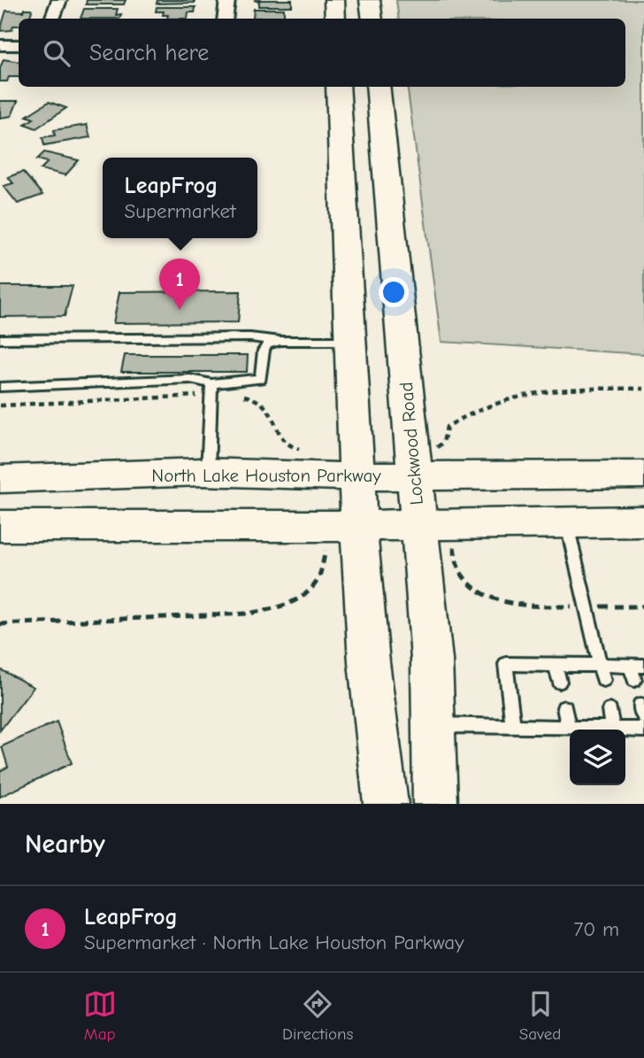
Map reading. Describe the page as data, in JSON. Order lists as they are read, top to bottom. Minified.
{"streets":{"main road":["Lockwood Road","North Lake Houston Parkway"]},"crossings":[["Lockwood Road","North Lake Houston Parkway"]],"page":{"search":"Search here","popup":["LeapFrog","Supermarket"],"pins":"1","heading":"Nearby","list":[{"mark":"1","name":"LeapFrog","note":"Supermarket · North Lake Houston Parkway","value":"70 m"}],"nav":["Map","Directions","Saved"]}}
